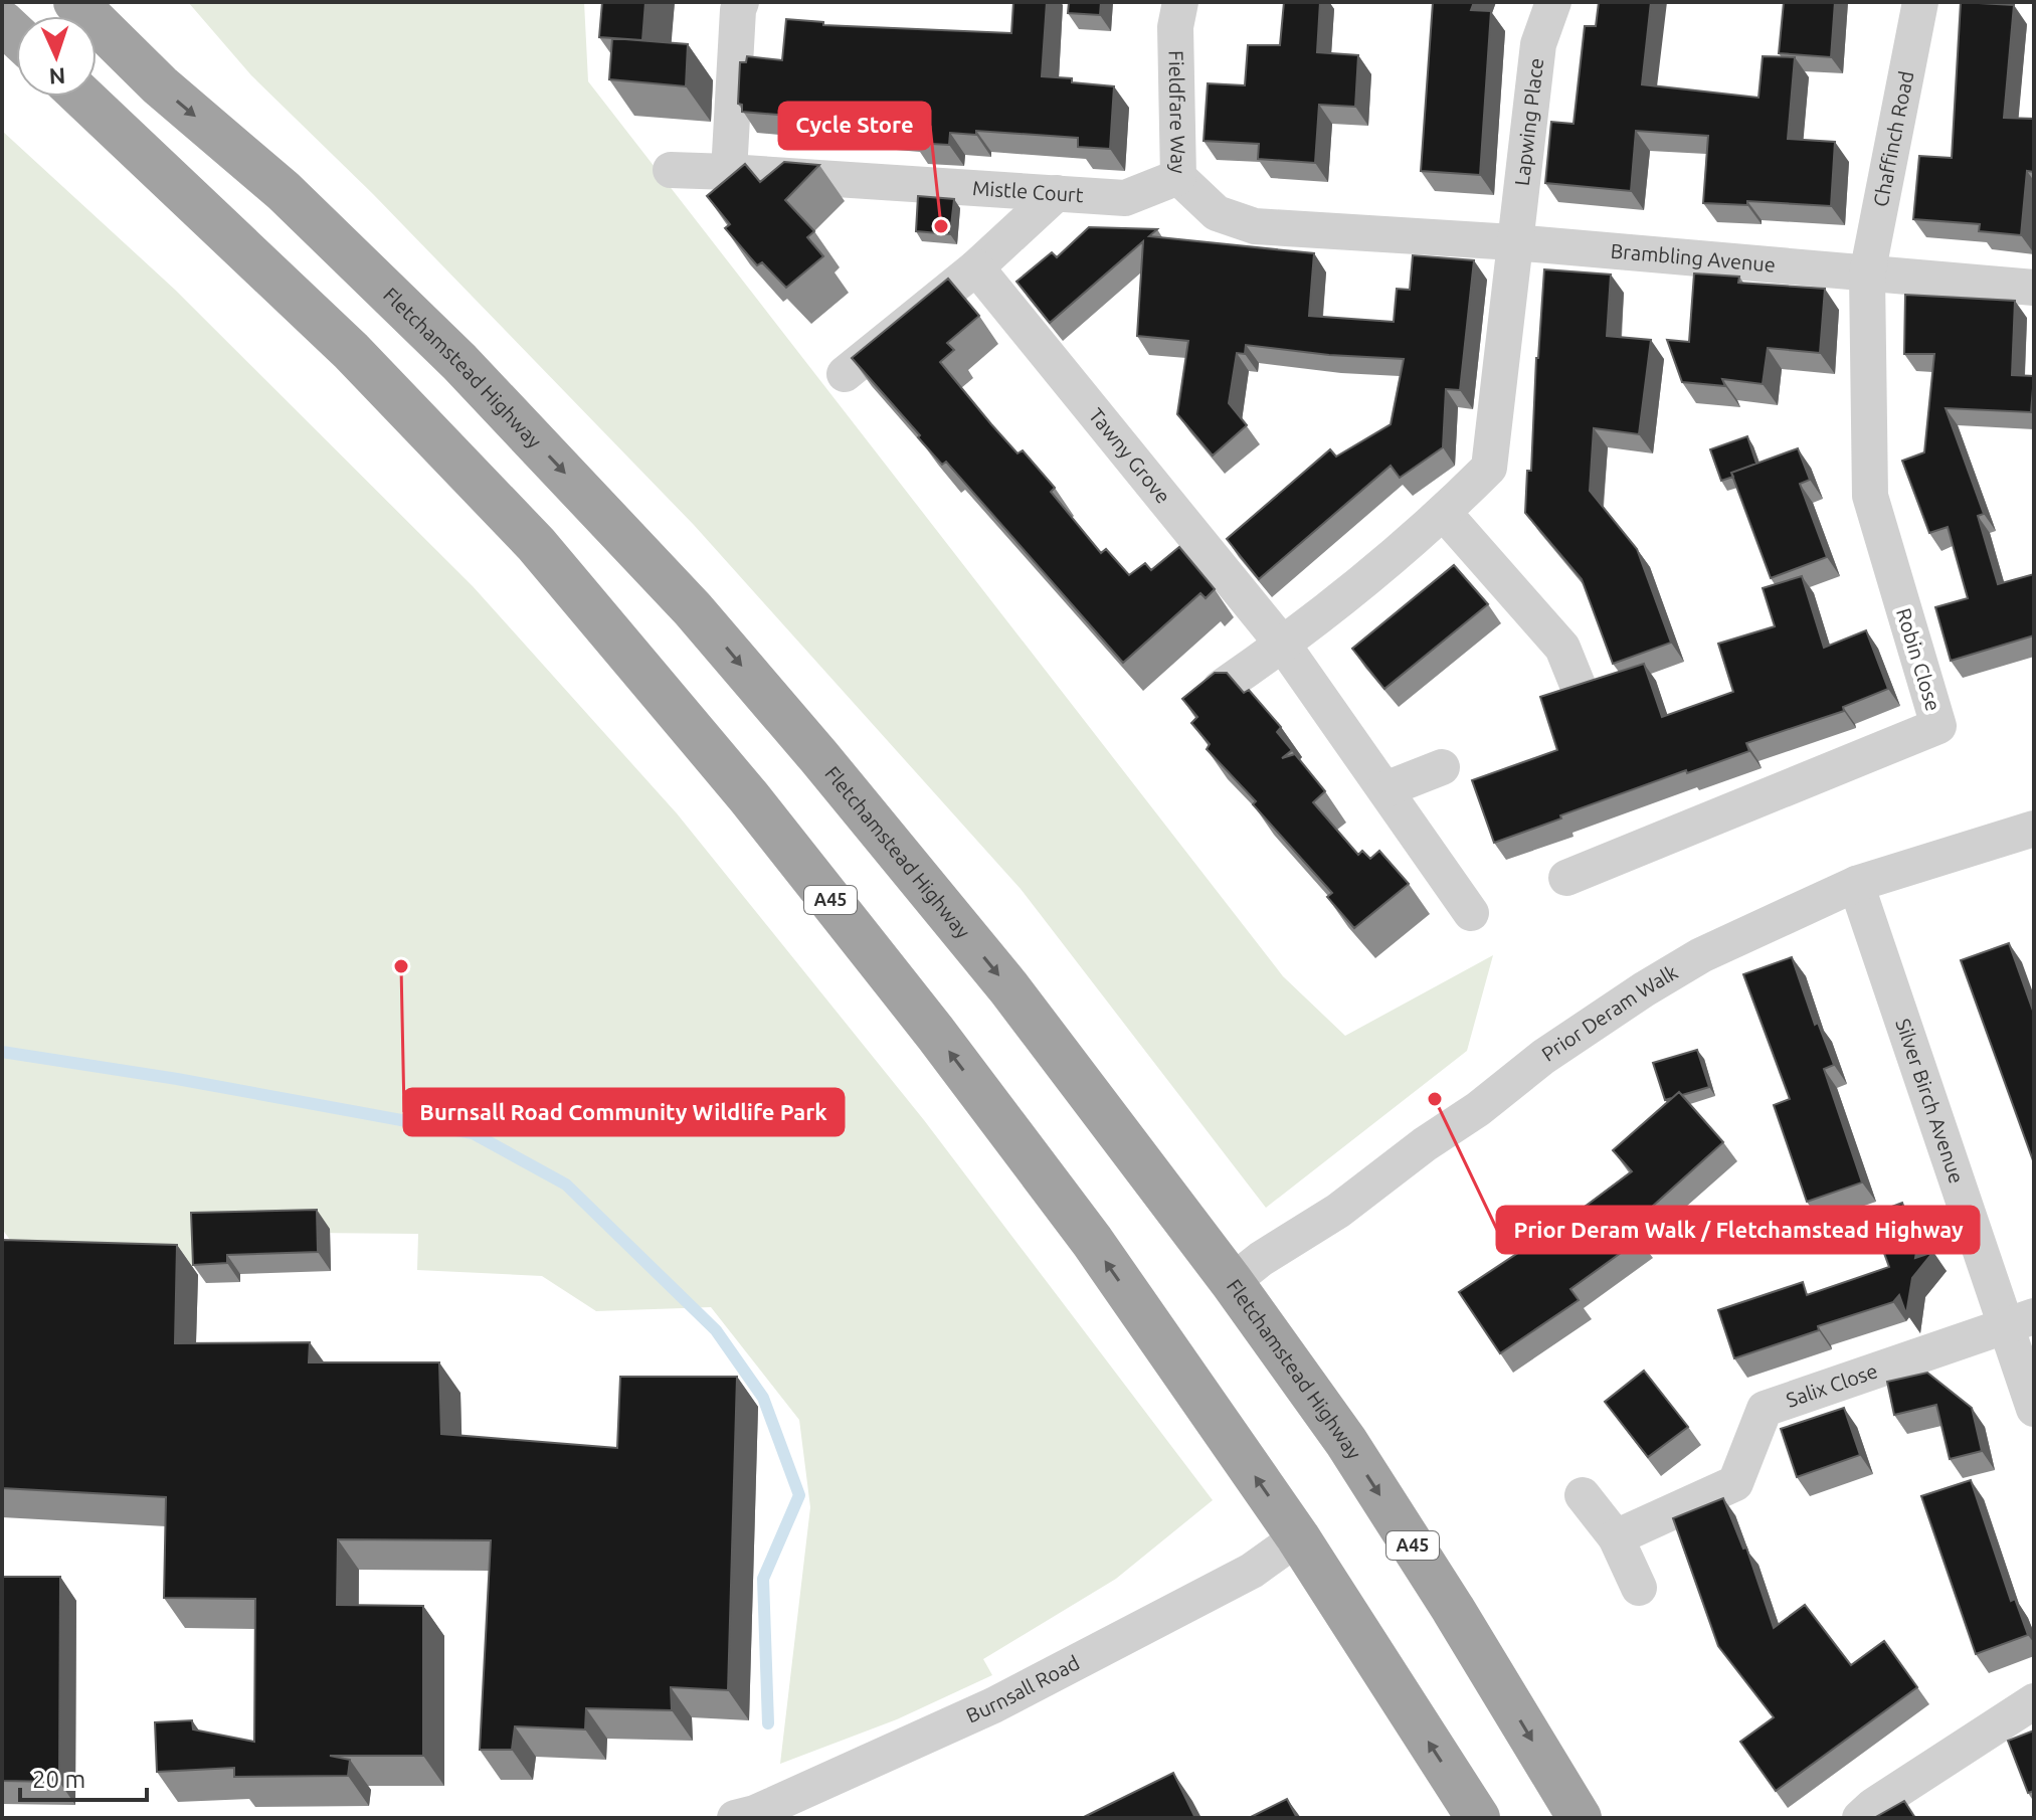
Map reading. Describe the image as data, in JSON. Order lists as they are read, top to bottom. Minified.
{"streets":{"highway":["Fletchamstead Highway","A45"],"street":["Fieldfare Way","Lapwing Place","Chaffinch Road","Mistle Court","Brambling Avenue","Tawny Grove","Robin Close","Prior Deram Walk","Silver Birch Avenue","Salix Close","Burnsall Road"]},"crossings":[["Fieldfare Way","Mistle Court"],["Fieldfare Way","Brambling Avenue"],["Lapwing Place","Brambling Avenue"],["Chaffinch Road","Brambling Avenue"],["Chaffinch Road","Robin Close"],["Brambling Avenue","Robin Close"],["Fletchamstead Highway","Prior Deram Walk"],["A45","Burnsall Road"],["Prior Deram Walk","Silver Birch Avenue"],["Silver Birch Avenue","Salix Close"]],"places":["Cycle Store","Burnsall Road Community Wildlife Park","Prior Deram Walk / Fletchamstead Highway"],"scale_bar":"20 m","north":"bottom"}
